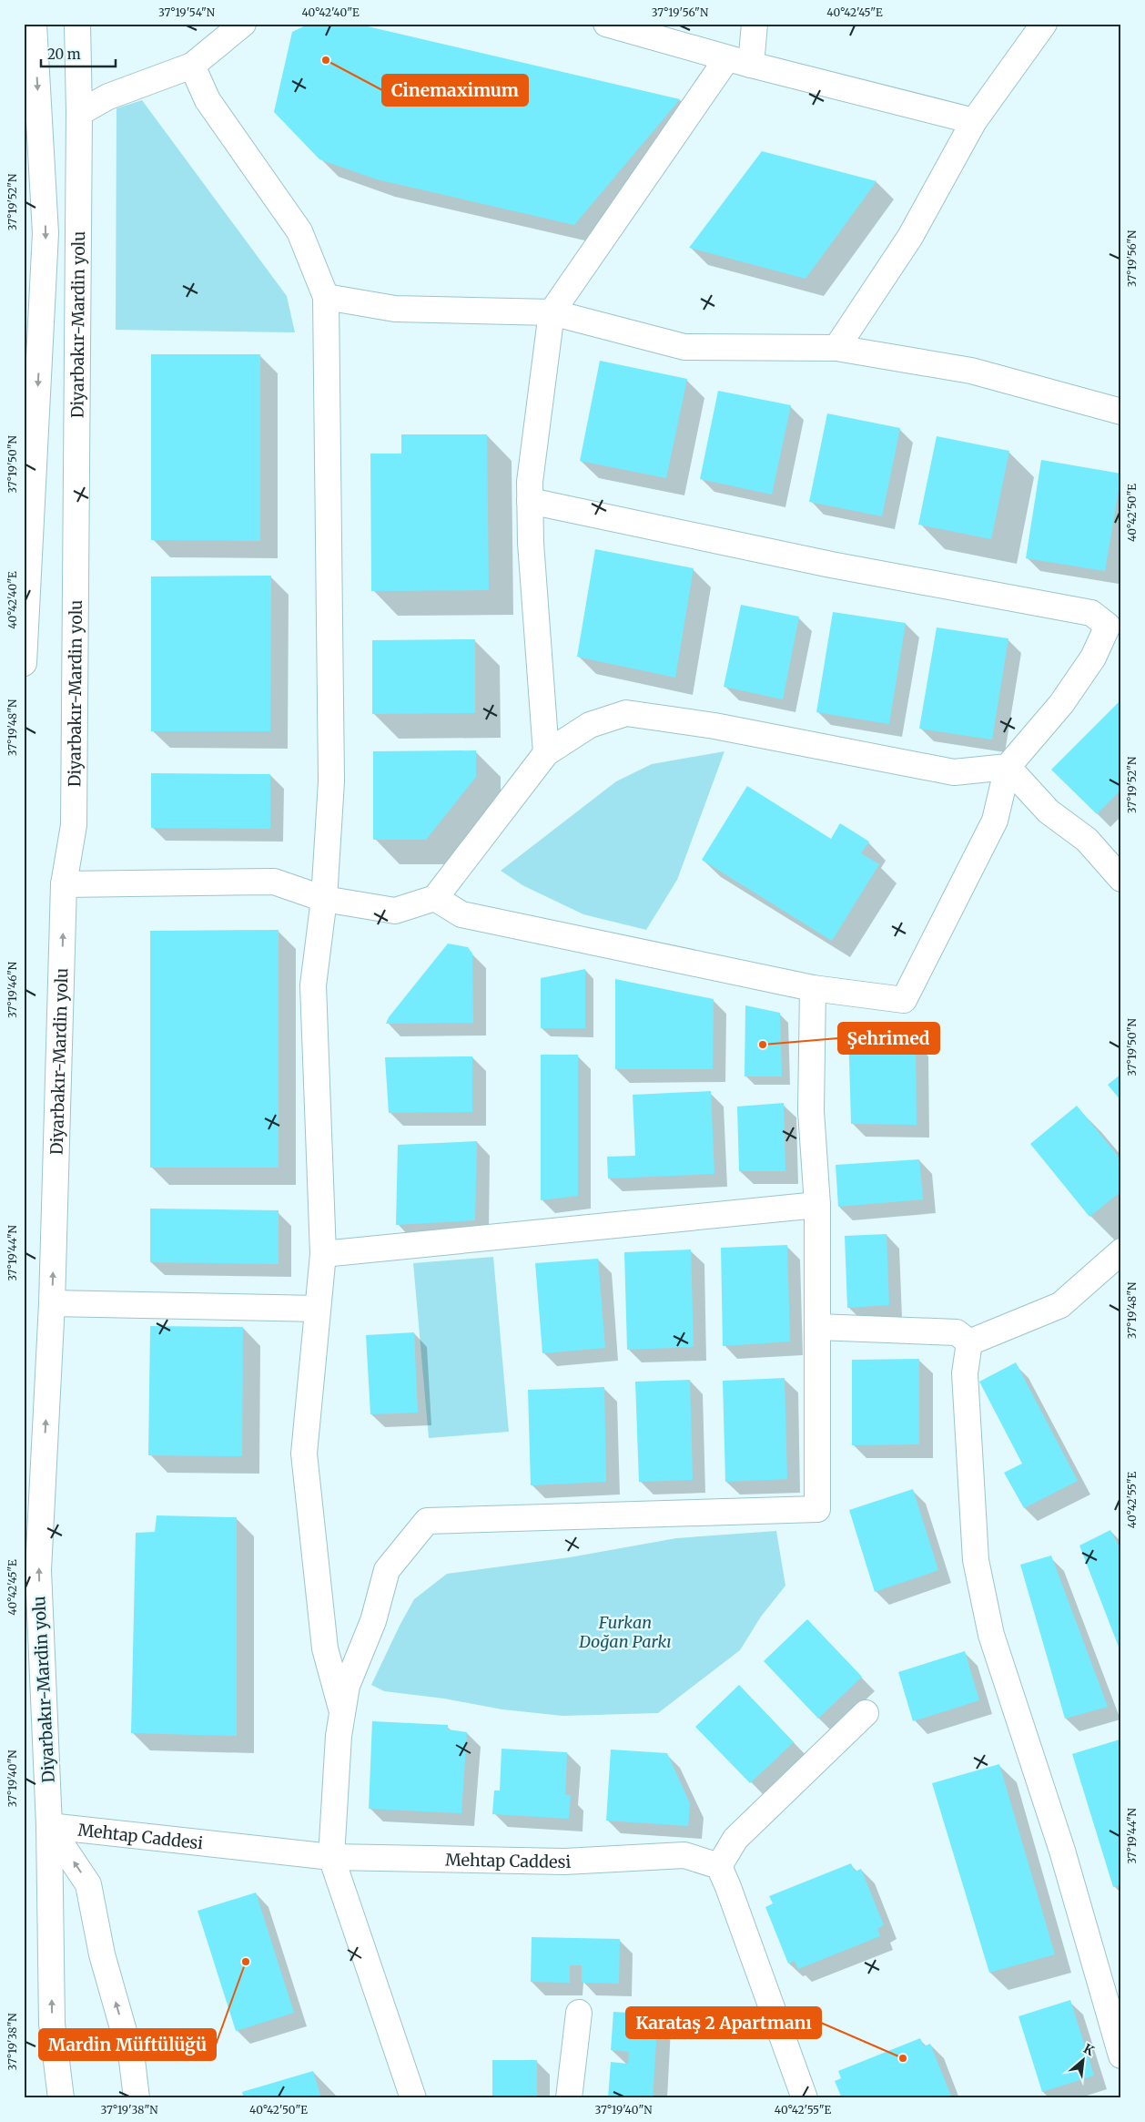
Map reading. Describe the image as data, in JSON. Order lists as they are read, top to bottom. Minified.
{"streets":{"main road":["Diyarbakır-Mardin yolu","Mehtap Caddesi"]},"crossings":[["Diyarbakır-Mardin yolu","Mehtap Caddesi"]],"parks":["Furkan Doğan Parkı"],"places":["Cinemaximum","Şehrimed","Mardin Müftülüğü","Karataş 2 Apartmanı"],"scale_bar":"20 m","north":"top right","coordinates":["37°19'54\"N","40°42'40\"E","37°19'56\"N","40°42'45\"E","37°19'52\"N","37°19'50\"N","40°42'50\"E","37°19'48\"N","37°19'46\"N","37°19'44\"N","40°42'55\"E","37°19'40\"N","37°19'38\"N"]}
